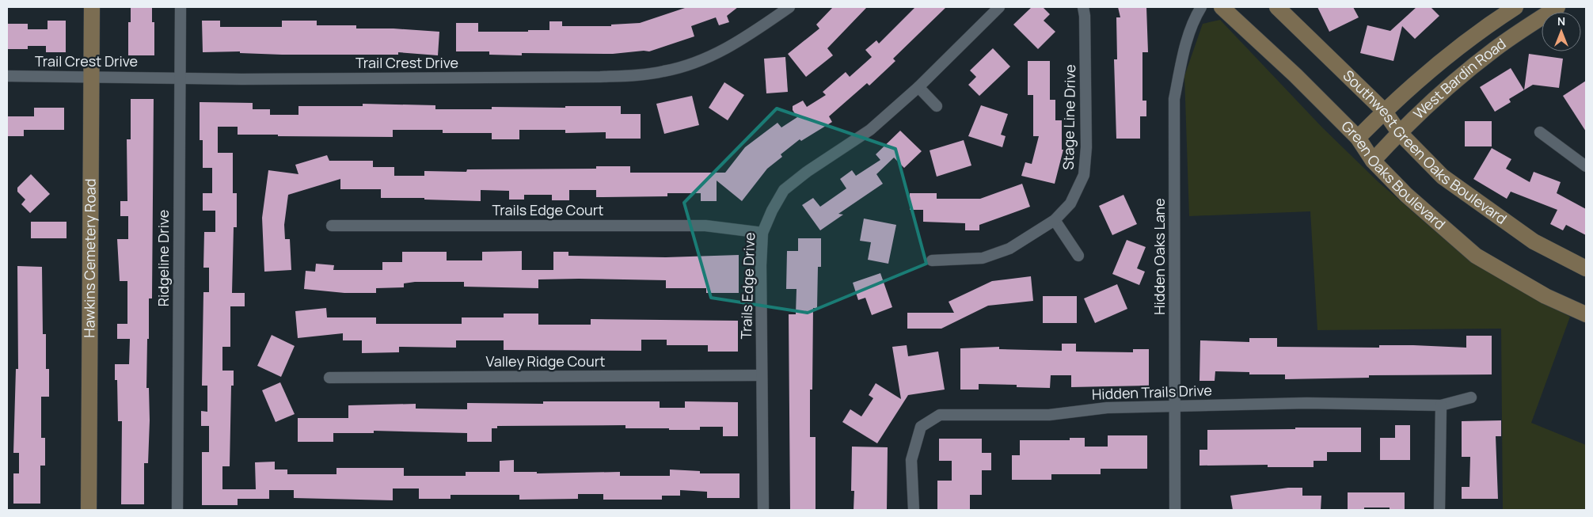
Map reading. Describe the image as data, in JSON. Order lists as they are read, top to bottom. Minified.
{"streets":{"street":["Trail Crest Drive","West Bardin Road","Stage Line Drive","Southwest Green Oaks Boulevard","Green Oaks Boulevard","Trails Edge Court","Hidden Oaks Lane","Hawkins Cemetery Road","Ridgeline Drive","Trails Edge Drive","Valley Ridge Court","Hidden Trails Drive"]},"crossings":[["Trail Crest Drive","Hawkins Cemetery Road"],["Trail Crest Drive","Ridgeline Drive"],["West Bardin Road","Southwest Green Oaks Boulevard"],["West Bardin Road","Green Oaks Boulevard"],["Trails Edge Court","Trails Edge Drive"],["Hidden Oaks Lane","Hidden Trails Drive"],["Trails Edge Drive","Valley Ridge Court"]],"north":"top"}
